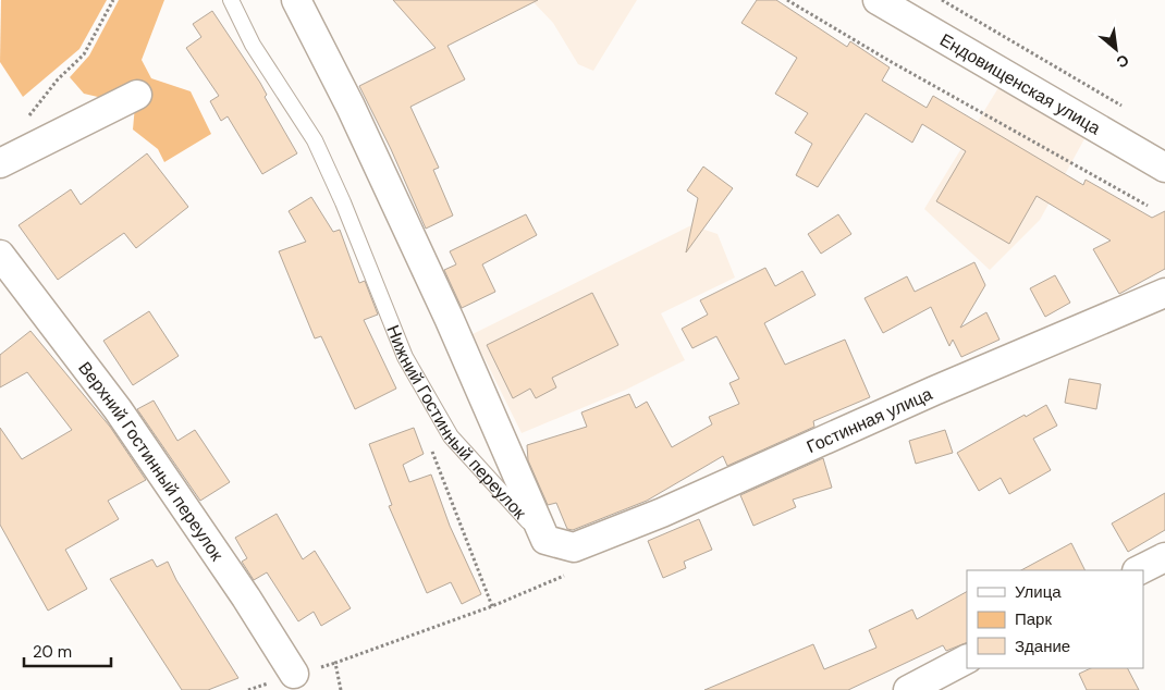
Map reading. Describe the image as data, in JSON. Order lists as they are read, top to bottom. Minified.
{"streets":{"street":["Ендовищенская улица","Гостинная улица","Нижний Гостинный переулок","Верхний Гостинный переулок"]},"legend":["Улица","Парк","Здание"],"scale_bar":"20 m","north":"bottom right"}
